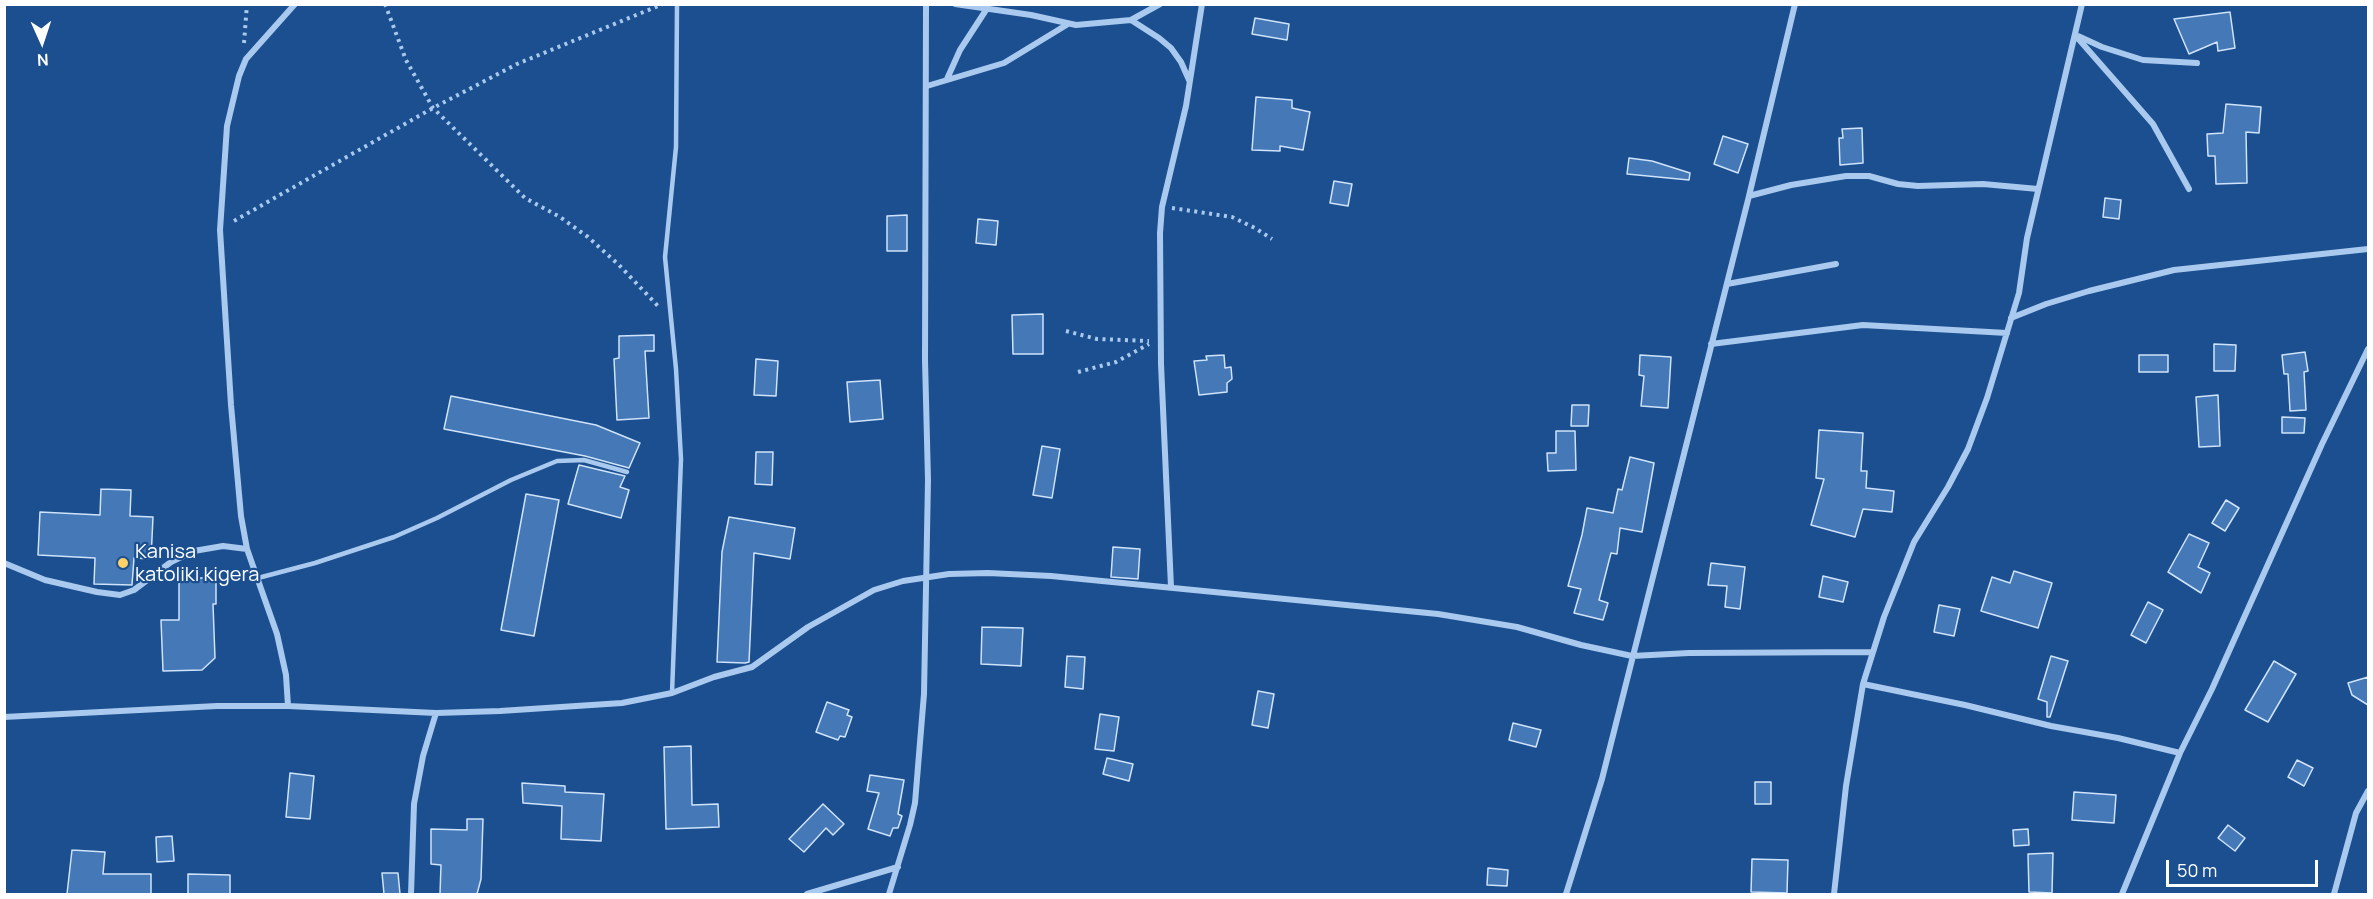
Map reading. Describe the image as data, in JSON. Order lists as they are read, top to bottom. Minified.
{"places":["Kanisa katoliki kigera"],"scale_bar":"50 m","north":"bottom"}
